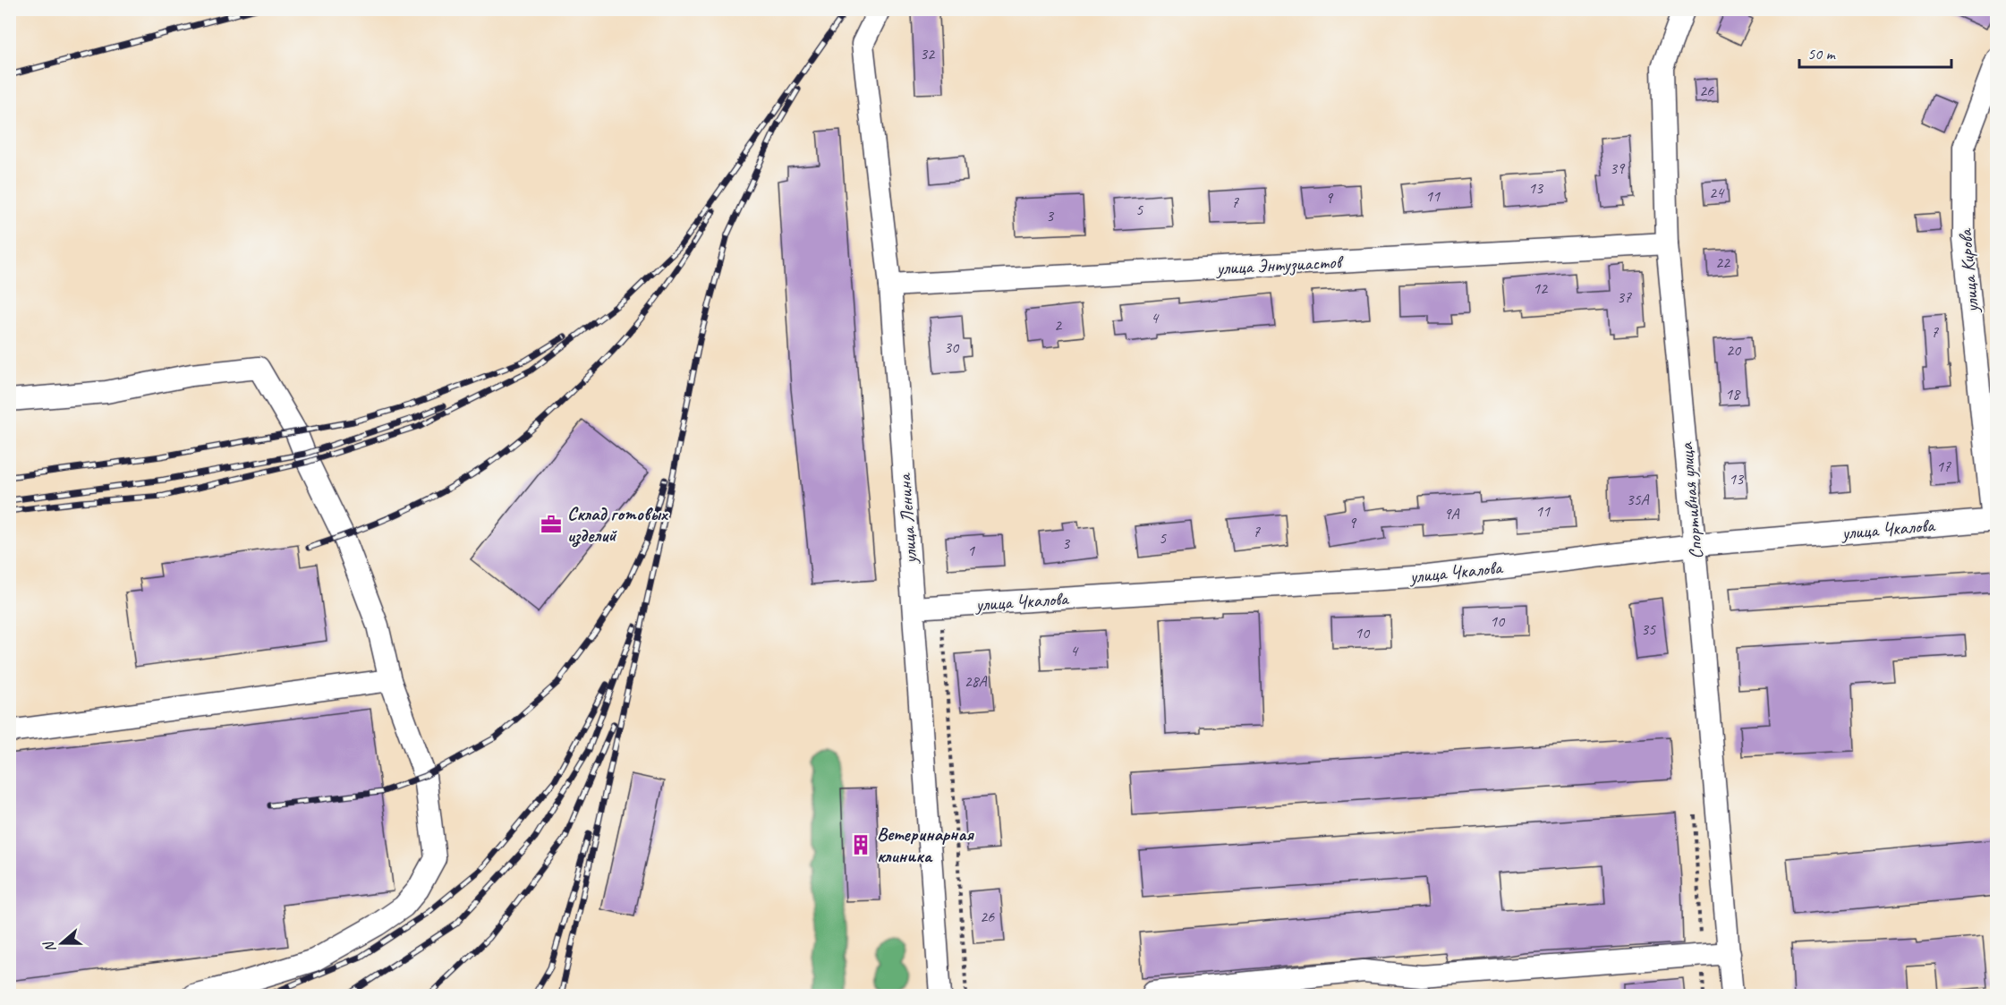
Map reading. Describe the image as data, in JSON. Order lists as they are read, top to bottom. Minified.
{"streets":{"street":["улица Энтузиастов","улица Кирова","Спортивная улица","улица Ленина","улица Чкалова"]},"crossings":[["улица Энтузиастов","Спортивная улица"],["улица Энтузиастов","улица Ленина"],["улица Кирова","улица Чкалова"],["Спортивная улица","улица Чкалова"],["улица Ленина","улица Чкалова"]],"places":{"office":["Склад готовых изделий"],"building":["Ветеринарная клиника"]},"house_numbers":["32","26","39","13","24","11","9","7","5","3","22","12","37","4","2","7","30","20","18","17","13","35А","11","9А","9","7","5","3","1","10","35","10","4","28А","26"],"scale_bar":"50 m","north":"left"}
